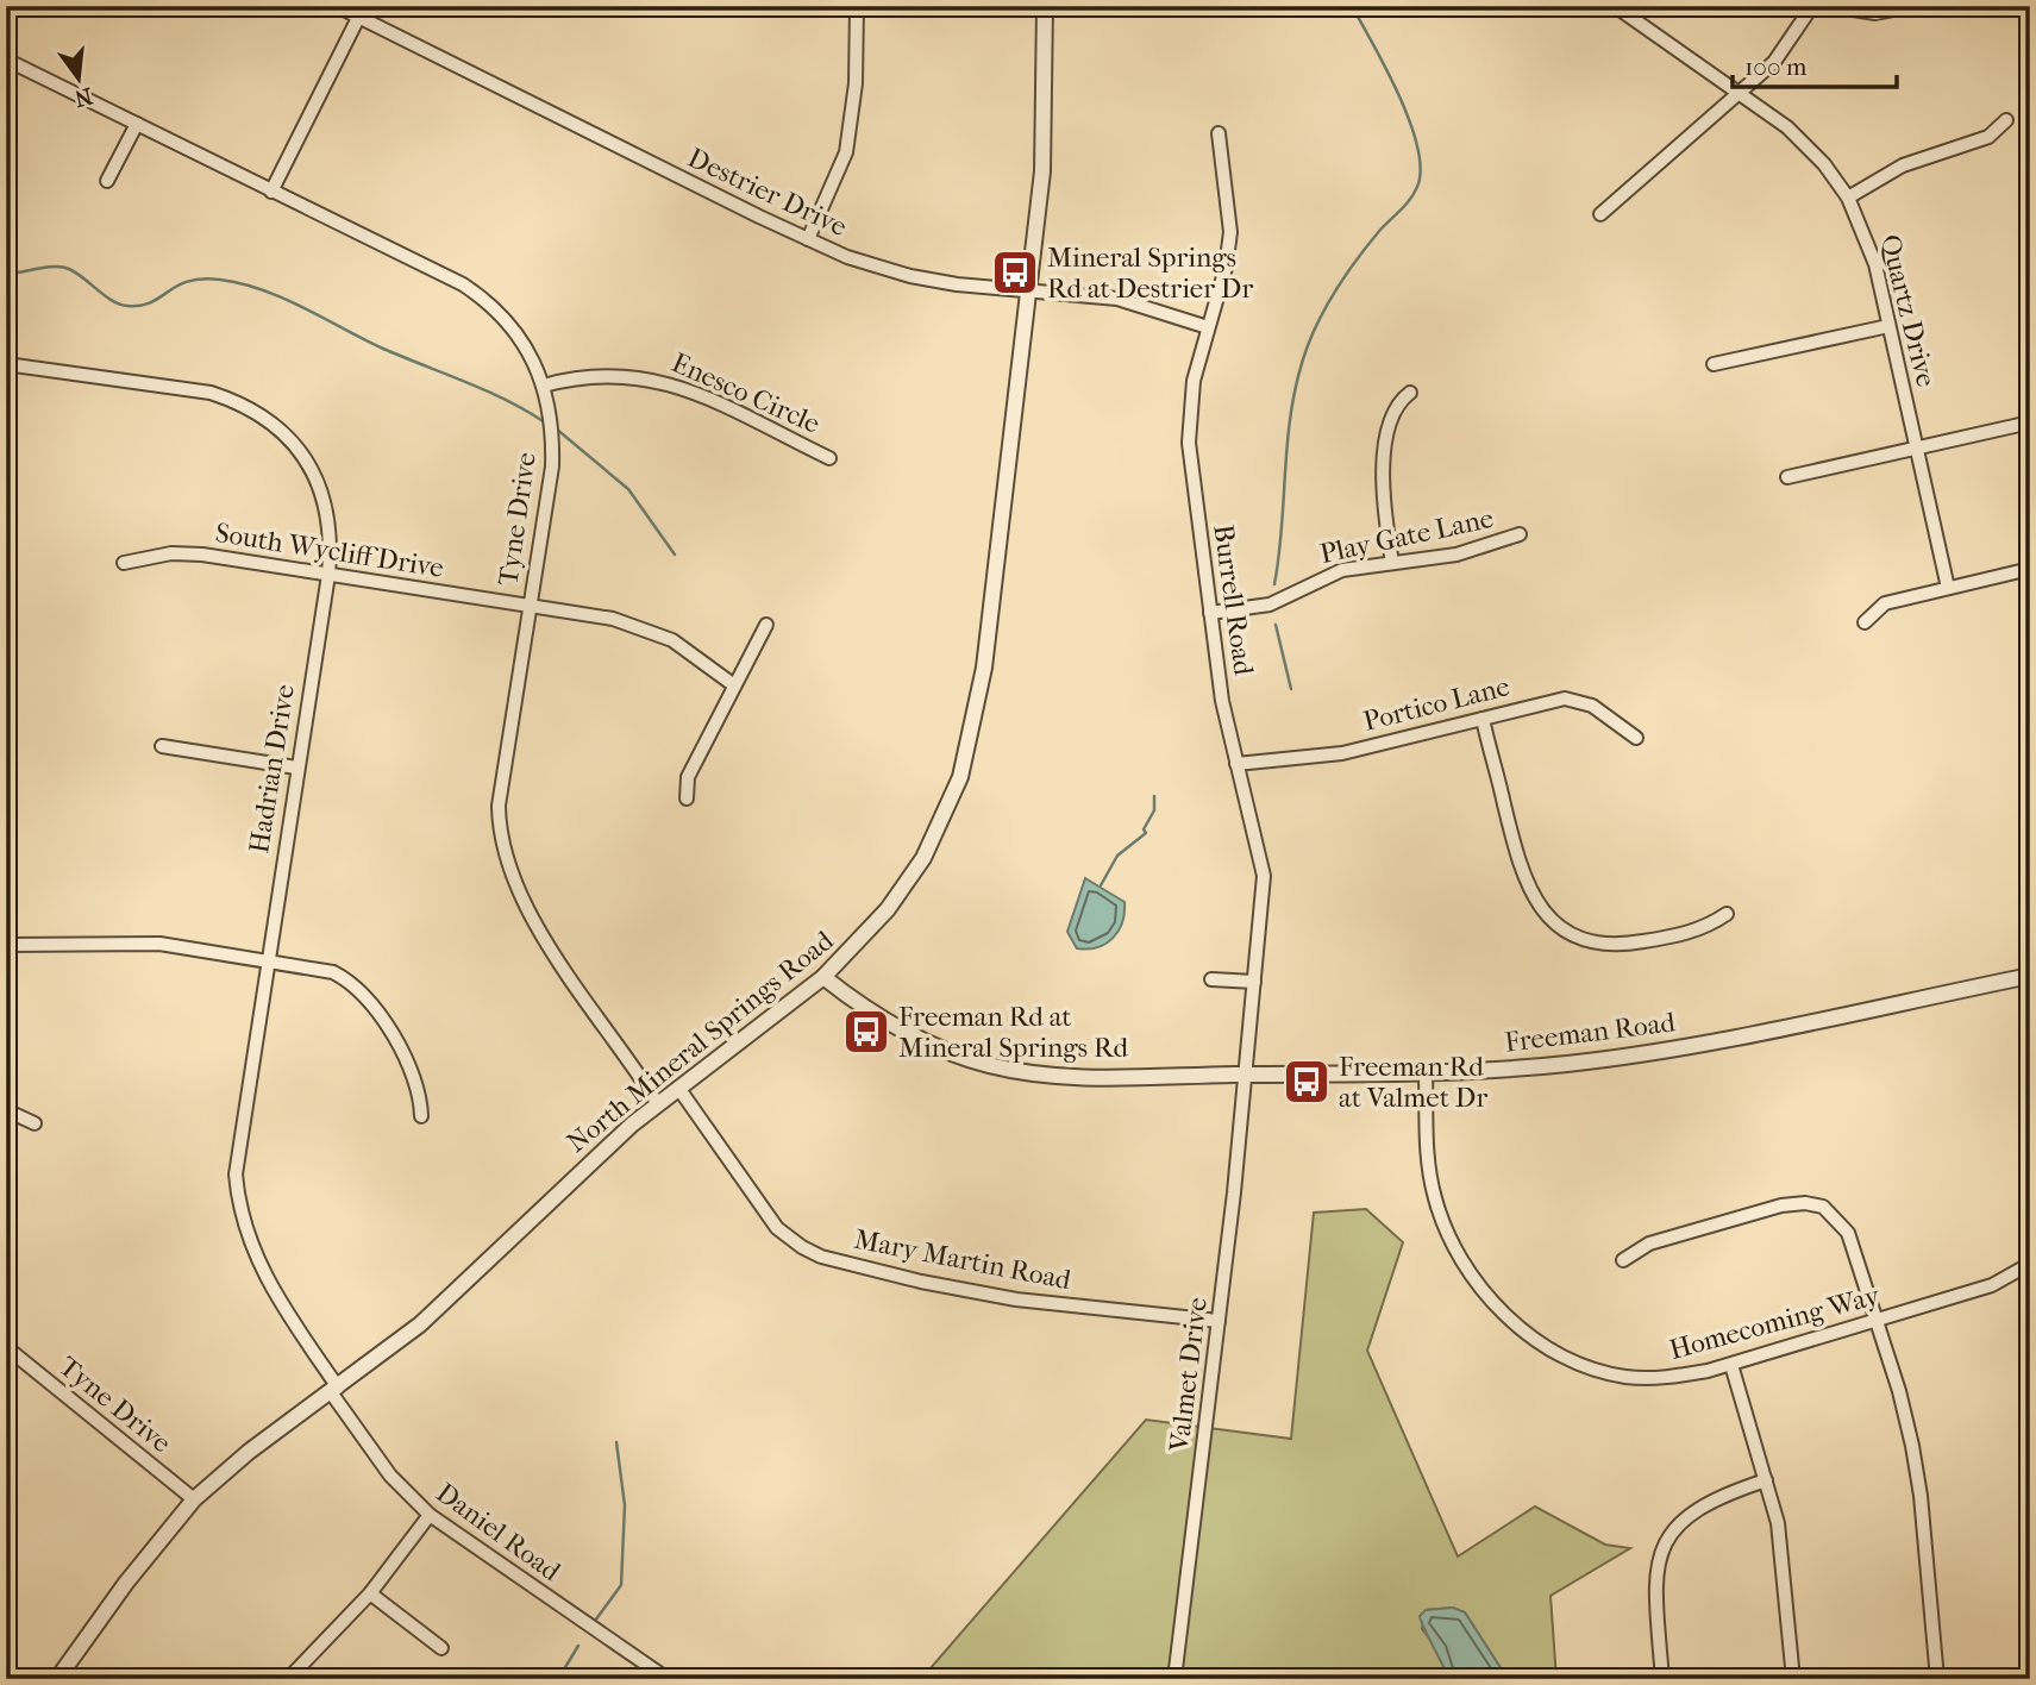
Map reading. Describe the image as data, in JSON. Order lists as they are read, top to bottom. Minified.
{"streets":{"street":["Destrier Drive","Quartz Drive","Enesco Circle","Tyne Drive","Play Gate Lane","South Wycliff Drive","Burrell Road","Portico Lane","Hadrian Drive","Freeman Road","North Mineral Springs Road","Mary Martin Road","Homecoming Way","Valmet Drive","Daniel Road"]},"crossings":[["Destrier Drive","Burrell Road"],["Destrier Drive","North Mineral Springs Road"],["Enesco Circle","Tyne Drive"],["Tyne Drive","South Wycliff Drive"],["Tyne Drive","North Mineral Springs Road"],["Play Gate Lane","Burrell Road"],["South Wycliff Drive","Hadrian Drive"],["Burrell Road","Portico Lane"],["Burrell Road","Freeman Road"],["Burrell Road","Valmet Drive"],["Hadrian Drive","North Mineral Springs Road"],["Hadrian Drive","Daniel Road"],["Freeman Road","North Mineral Springs Road"],["Freeman Road","Homecoming Way"],["Freeman Road","Valmet Drive"],["North Mineral Springs Road","Mary Martin Road"],["North Mineral Springs Road","Daniel Road"],["Mary Martin Road","Valmet Drive"]],"places":{"bus stop":["Mineral Springs Rd at Destrier Dr","Freeman Rd at Mineral Springs Rd","Freeman Rd at Valmet Dr"]},"scale_bar":"100 m","north":"bottom"}
